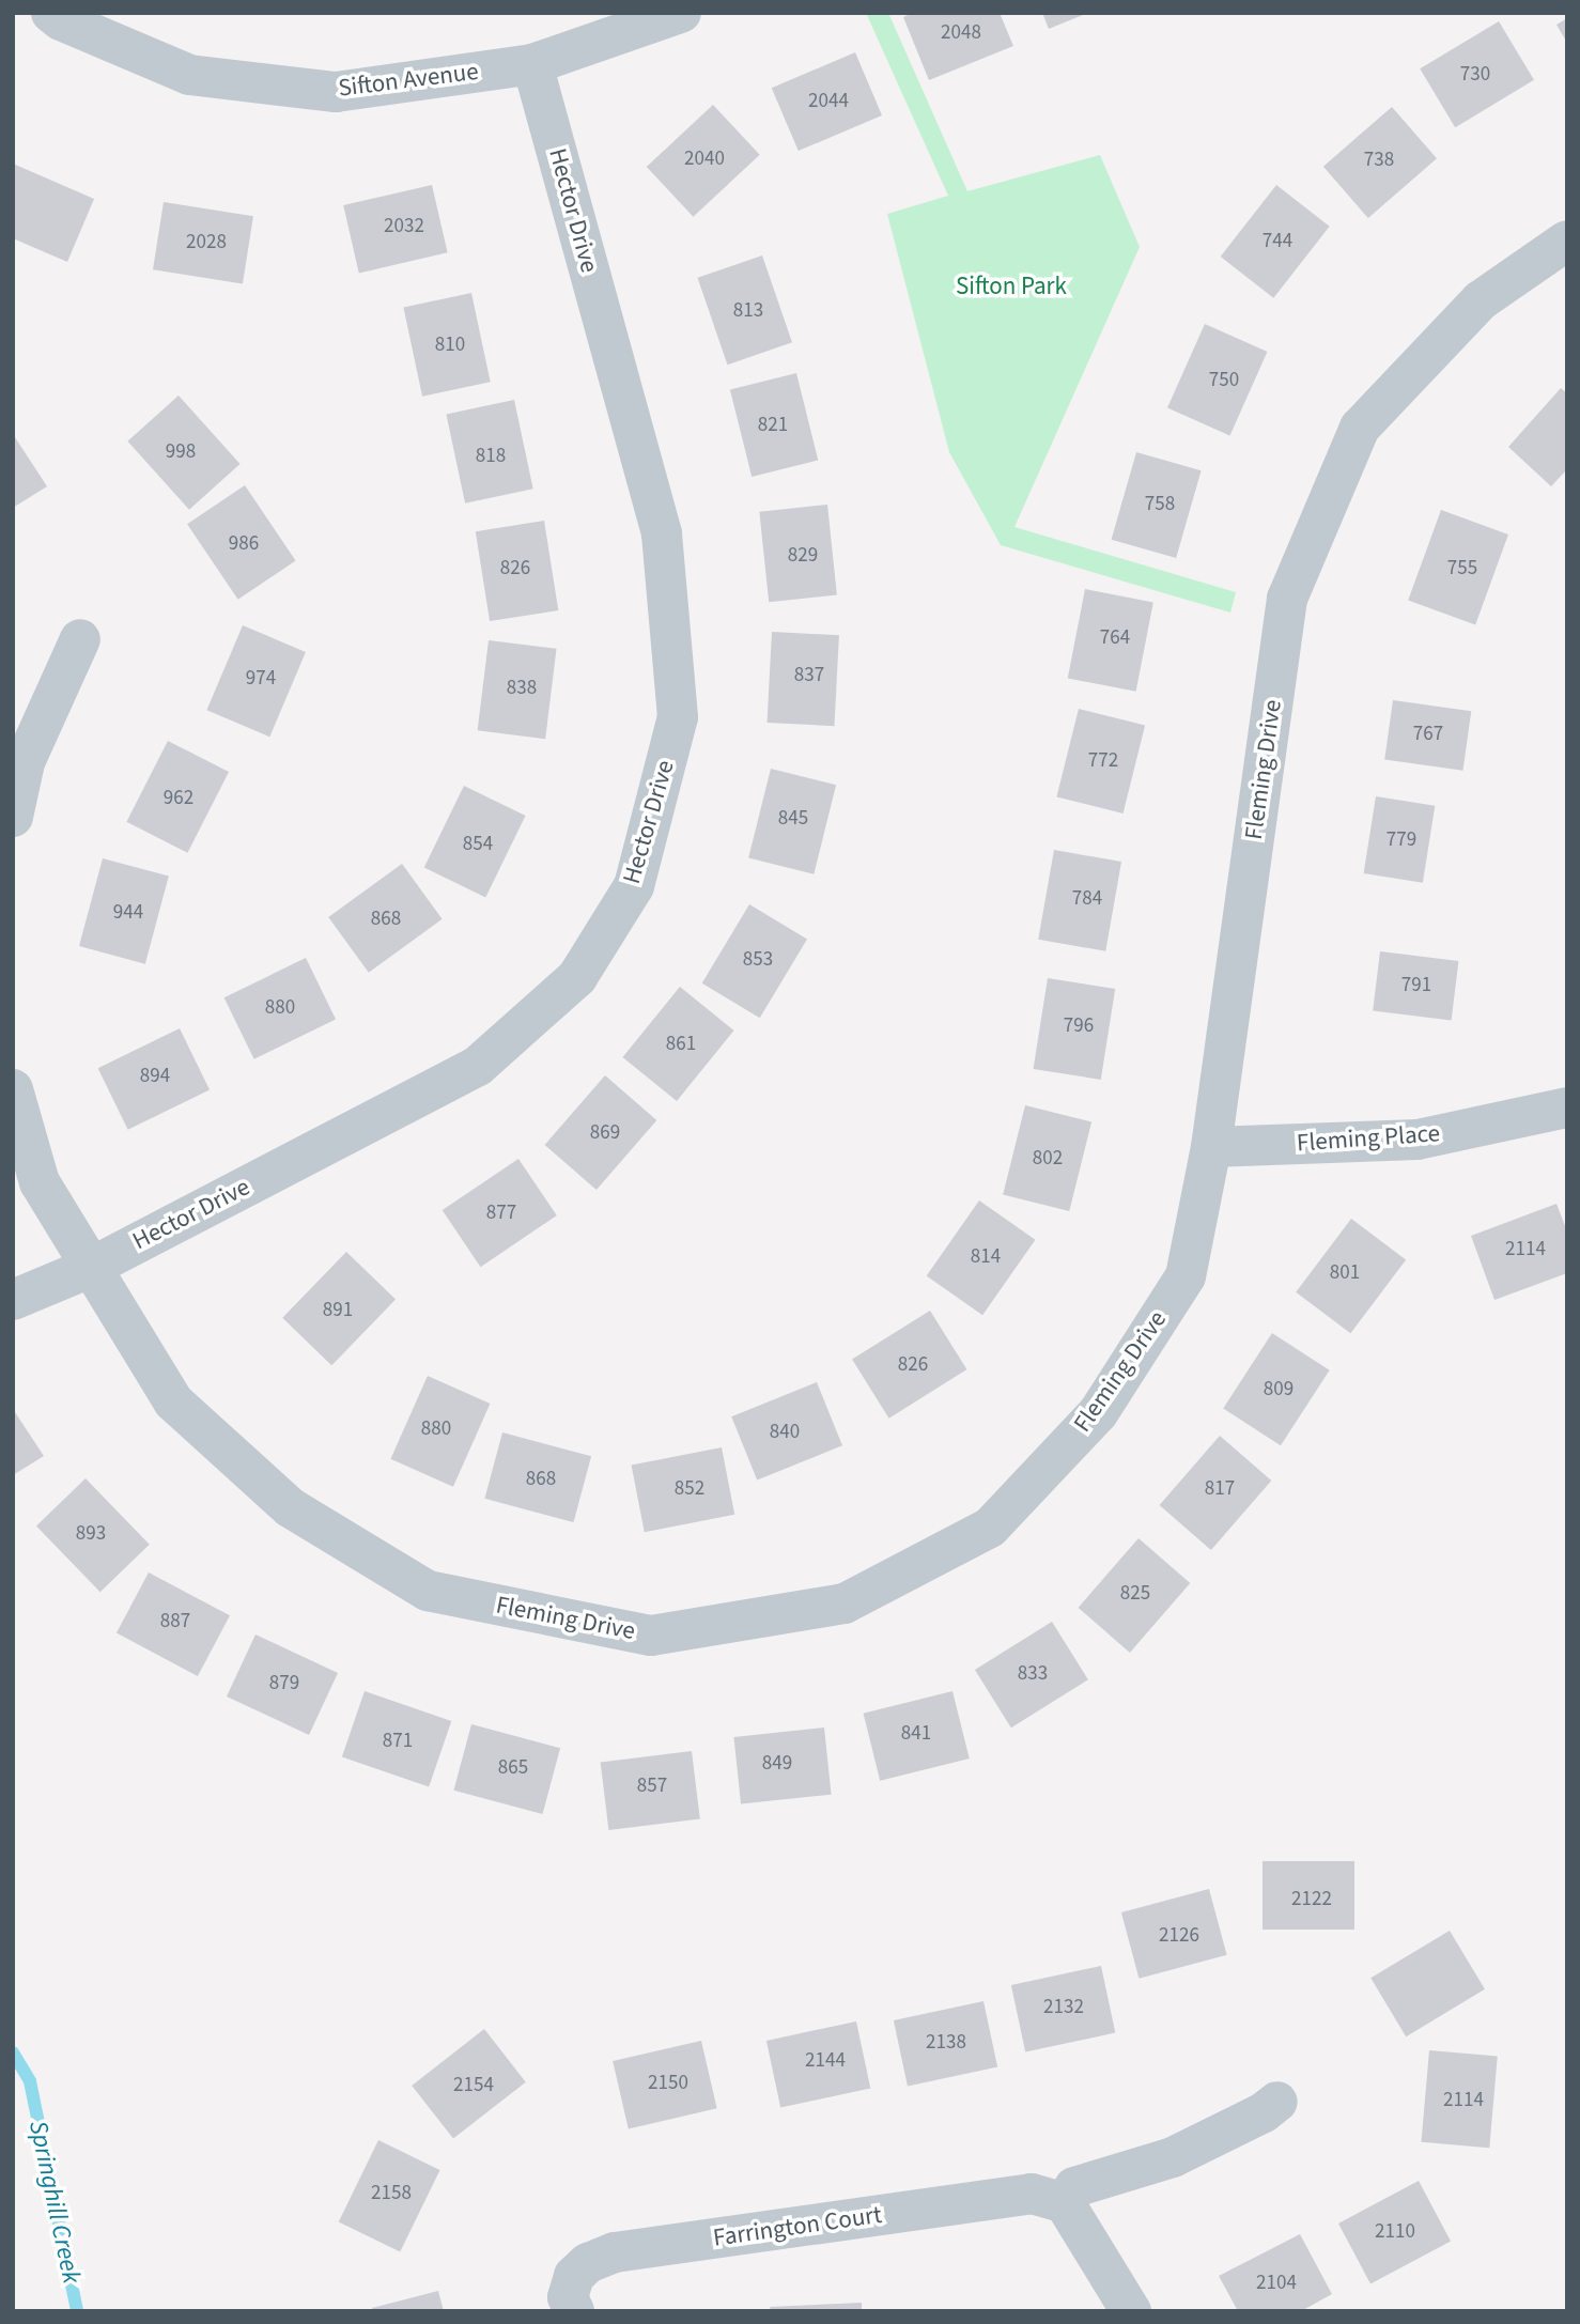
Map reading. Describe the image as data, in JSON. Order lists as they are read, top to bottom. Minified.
{"streets":{"street":["Sifton Avenue","Hector Drive","Fleming Drive","Fleming Place","Farrington Court"]},"crossings":[["Sifton Avenue","Hector Drive"],["Hector Drive","Fleming Drive"],["Fleming Drive","Fleming Place"]],"water":["Springhill Creek"],"parks":["Sifton Park"],"house_numbers":["2048","730","2044","2040","738","2032","744","2028","813","810","750","821","998","818","758","986","829","826","755","764","837","974","838","767","772","962","845","779","854","784","944","868","853","791","880","796","861","894","869","802","877","2114","814","801","891","826","809","880","840","868","852","817","893","825","887","833","879","841","871","849","865","857","2122","2126","2132","2138","2144","2150","2154","2114","2158","2110","2104"]}
